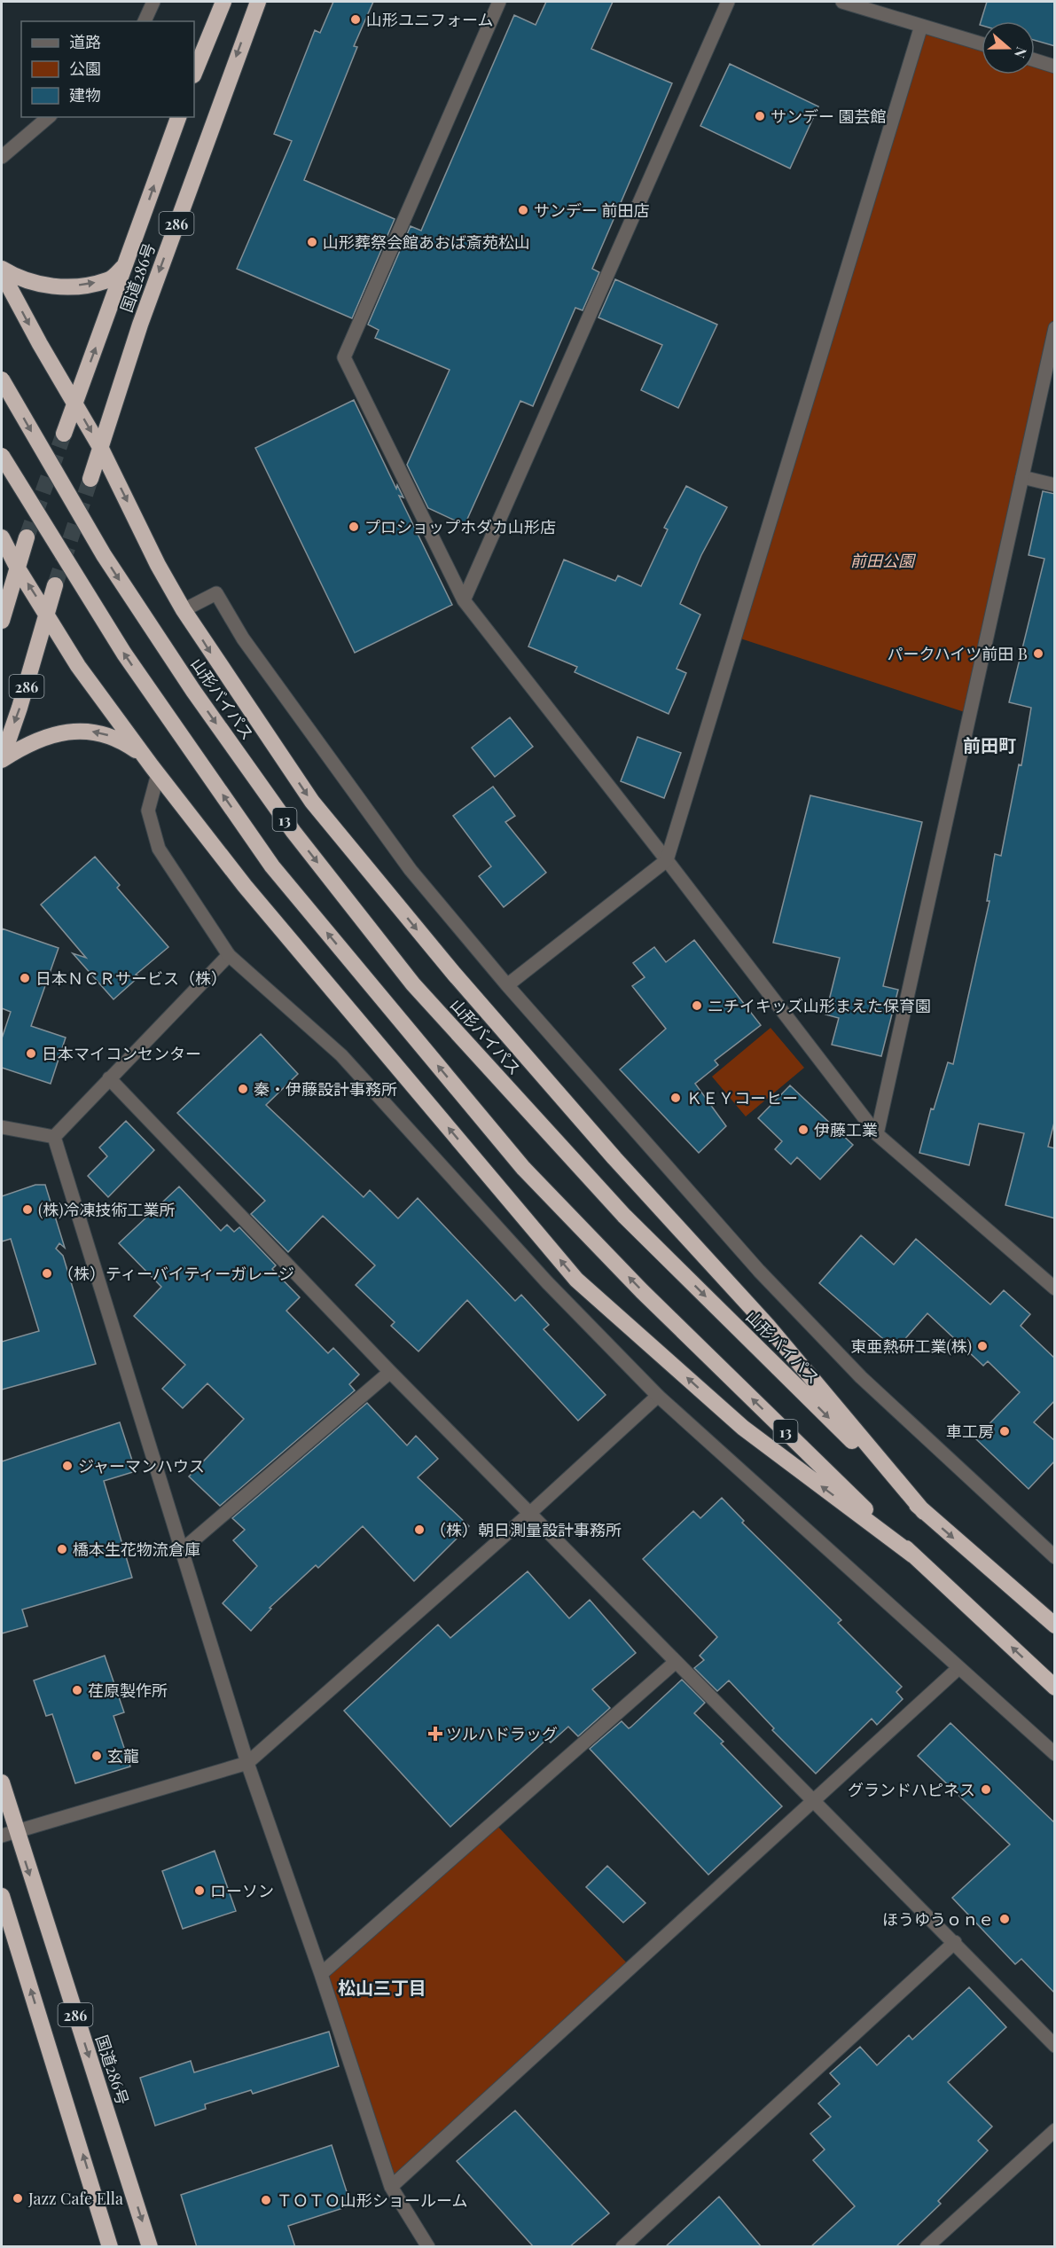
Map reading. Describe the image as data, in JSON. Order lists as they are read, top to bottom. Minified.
{"streets":{"highway":["286","国道286号","山形バイパス","13"]},"districts":["前田町","松山三丁目"],"parks":["前田公園"],"places":{"other":["山形ユニフォーム","サンデー 園芸館","サンデー 前田店","山形葬祭会館あおば斎苑松山","プロショップホダカ山形店","パークハイツ前田 B","日本ＮＣＲサービス（株）","ニチイキッズ山形まえた保育園","日本マイコンセンター","秦・伊藤設計事務所","ＫＥＹコーヒー","伊藤工業","(株)冷凍技術工業所","（株）ティーバイティーガレージ","東亜熱研工業(株)","車工房","ジャーマンハウス","（株）朝日測量設計事務所","橋本生花物流倉庫","荏原製作所","玄龍","グランドハピネス","ローソン","ほうゆうｏｎｅ","Jazz Cafe Ella","ＴＯＴＯ山形ショールーム"],"health":["ツルハドラッグ"]},"legend":["道路","公園","建物"],"north":"right"}
